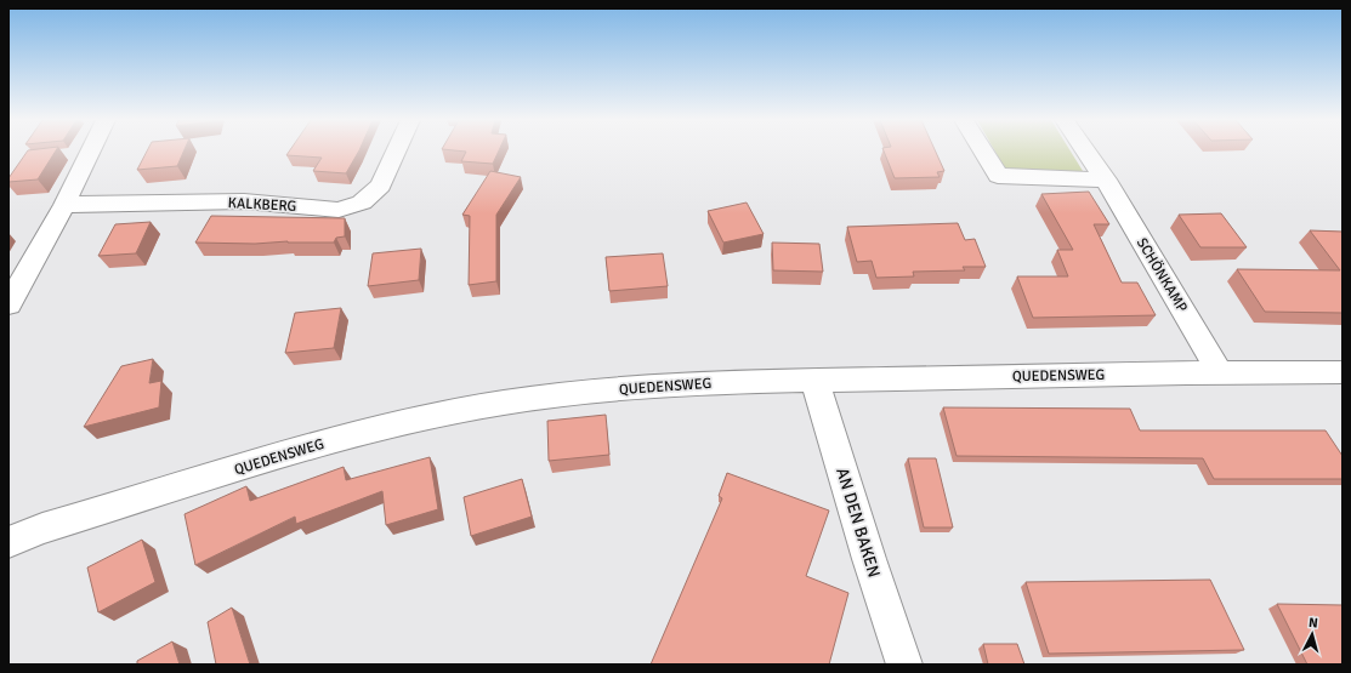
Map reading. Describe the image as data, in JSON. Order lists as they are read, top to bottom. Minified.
{"streets":{"street":["KALKBERG","SCHÖNKAMP","QUEDENSWEG","AN DEN BAKEN"]},"crossings":[["SCHÖNKAMP","QUEDENSWEG"],["QUEDENSWEG","AN DEN BAKEN"]],"north":"top"}
